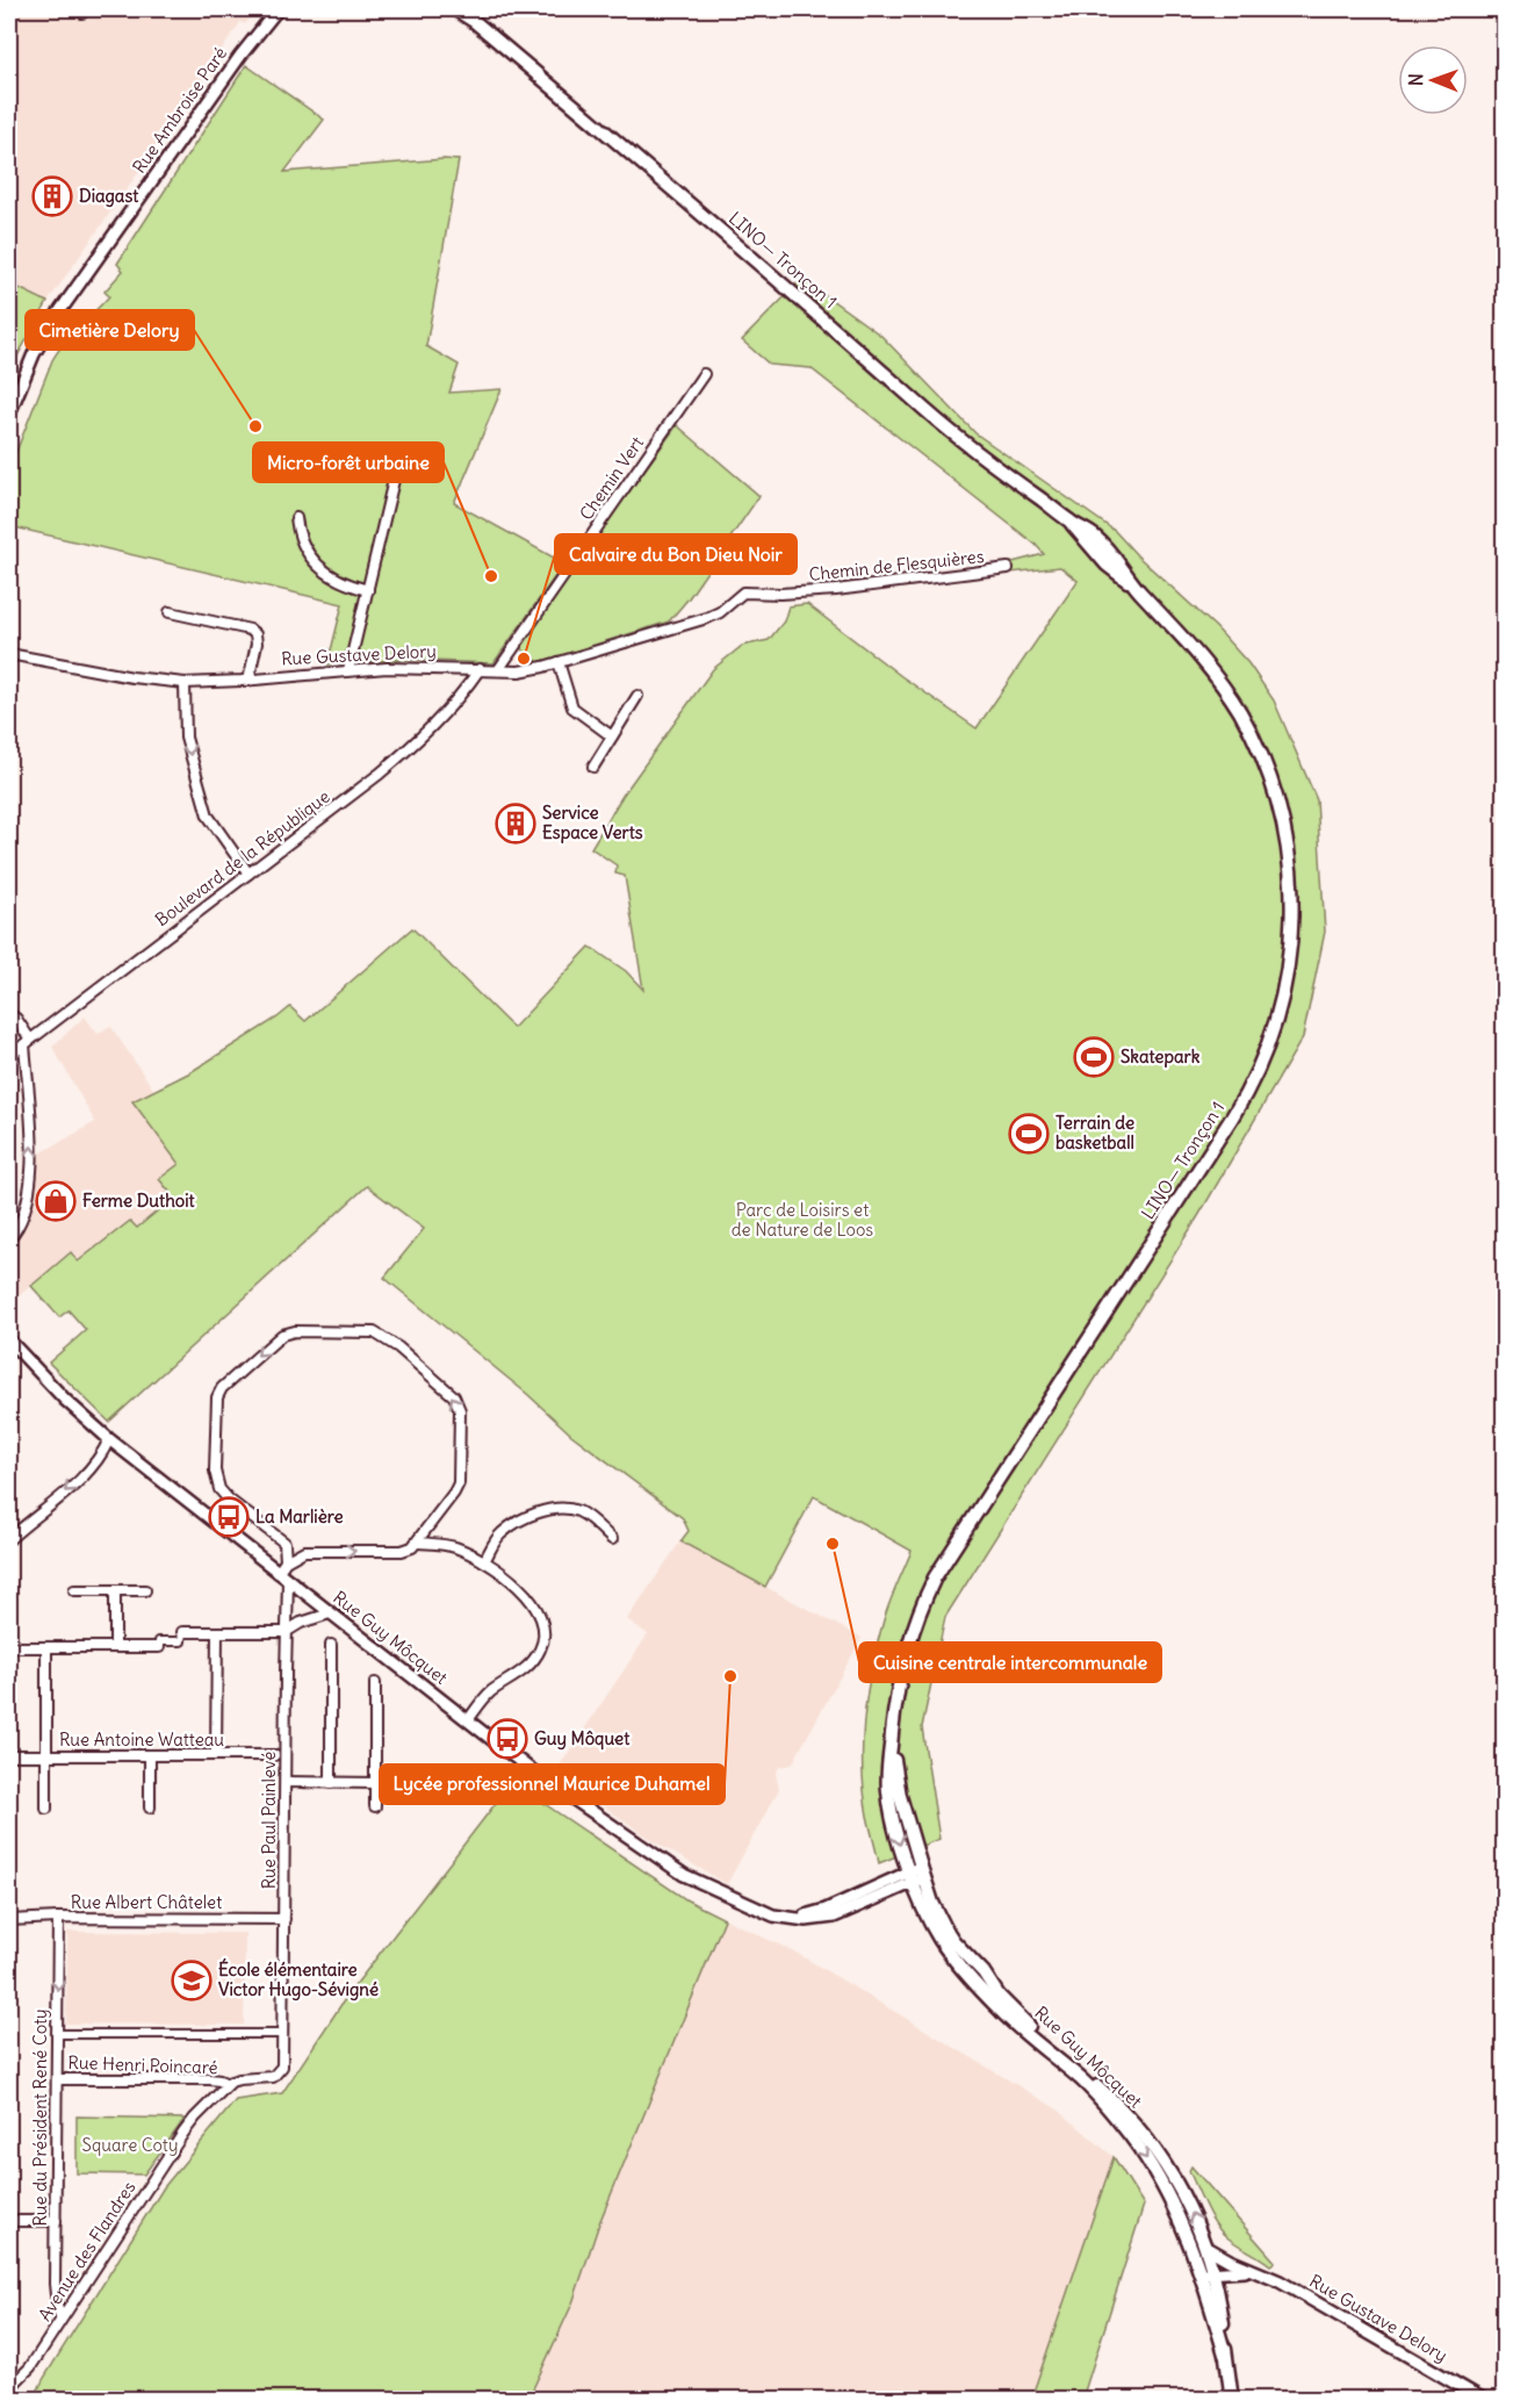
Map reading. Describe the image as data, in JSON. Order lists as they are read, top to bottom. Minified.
{"streets":{"main road":["LINO— Tronçon 1","Rue Guy Môcquet"],"street":["Rue Ambroise Paré","Chemin Vert","Chemin de Flesquières","Rue Gustave Delory","Boulevard de la République","Rue Antoine Watteau","Rue Paul Painlevé","Rue Albert Châtelet","Rue Henri Poincaré","Rue du Président René Coty","Avenue des Flandres"]},"crossings":[["LINO— Tronçon 1","Rue Guy Môcquet"],["Chemin Vert","Rue Gustave Delory"],["Chemin de Flesquières","Rue Gustave Delory"],["Rue Gustave Delory","Boulevard de la République"],["Rue Gustave Delory","Rue Guy Môcquet"],["Rue Guy Môcquet","Rue Paul Painlevé"],["Rue Paul Painlevé","Rue Albert Châtelet"],["Rue Paul Painlevé","Rue Henri Poincaré"],["Rue Paul Painlevé","Avenue des Flandres"],["Rue Albert Châtelet","Rue du Président René Coty"],["Rue Henri Poincaré","Rue du Président René Coty"],["Rue Henri Poincaré","Avenue des Flandres"],["Rue du Président René Coty","Avenue des Flandres"]],"parks":["Parc de Loisirs et de Nature de Loos","Square Coty"],"places":{"building":["Diagast","Service Espace Verts"],"other":["Cimetière Delory","Micro-forêt urbaine","Calvaire du Bon Dieu Noir","Cuisine centrale intercommunale","Lycée professionnel Maurice Duhamel"],"sports":["Skatepark","Terrain de basketball"],"shop":["Ferme Duthoit"],"bus stop":["La Marlière","Guy Môquet"],"school or university":["École élémentaire Victor Hugo-Sévigné"]},"north":"left"}
